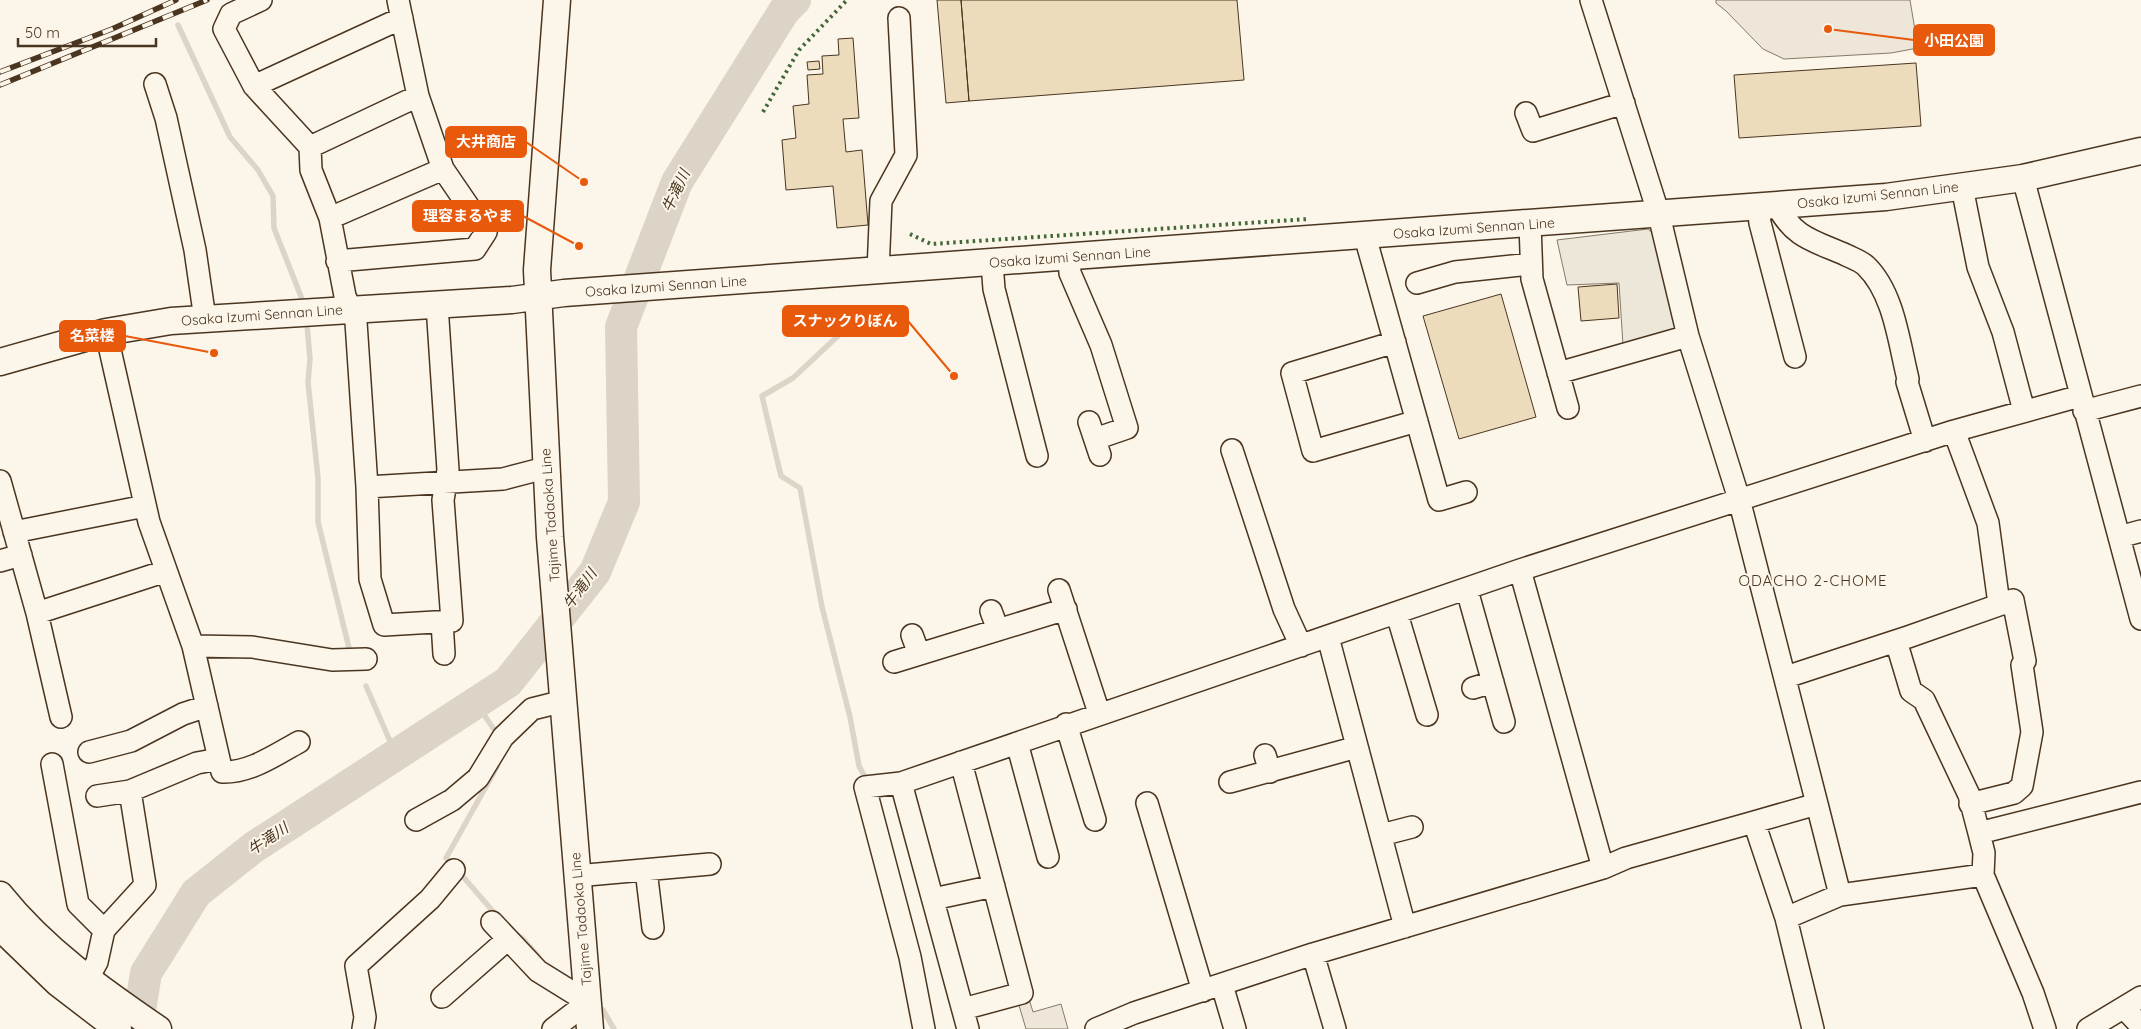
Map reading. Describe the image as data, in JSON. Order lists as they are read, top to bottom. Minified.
{"streets":{"main road":["Osaka Izumi Sennan Line","Tajime Tadaoka Line"]},"crossings":[["Osaka Izumi Sennan Line","Tajime Tadaoka Line"]],"districts":["ODACHO 2-CHOME"],"water":["牛滝川"],"places":["小田公園","大井商店","理容まるやま","名菜楼","スナックりぼん"],"scale_bar":"50 m"}
